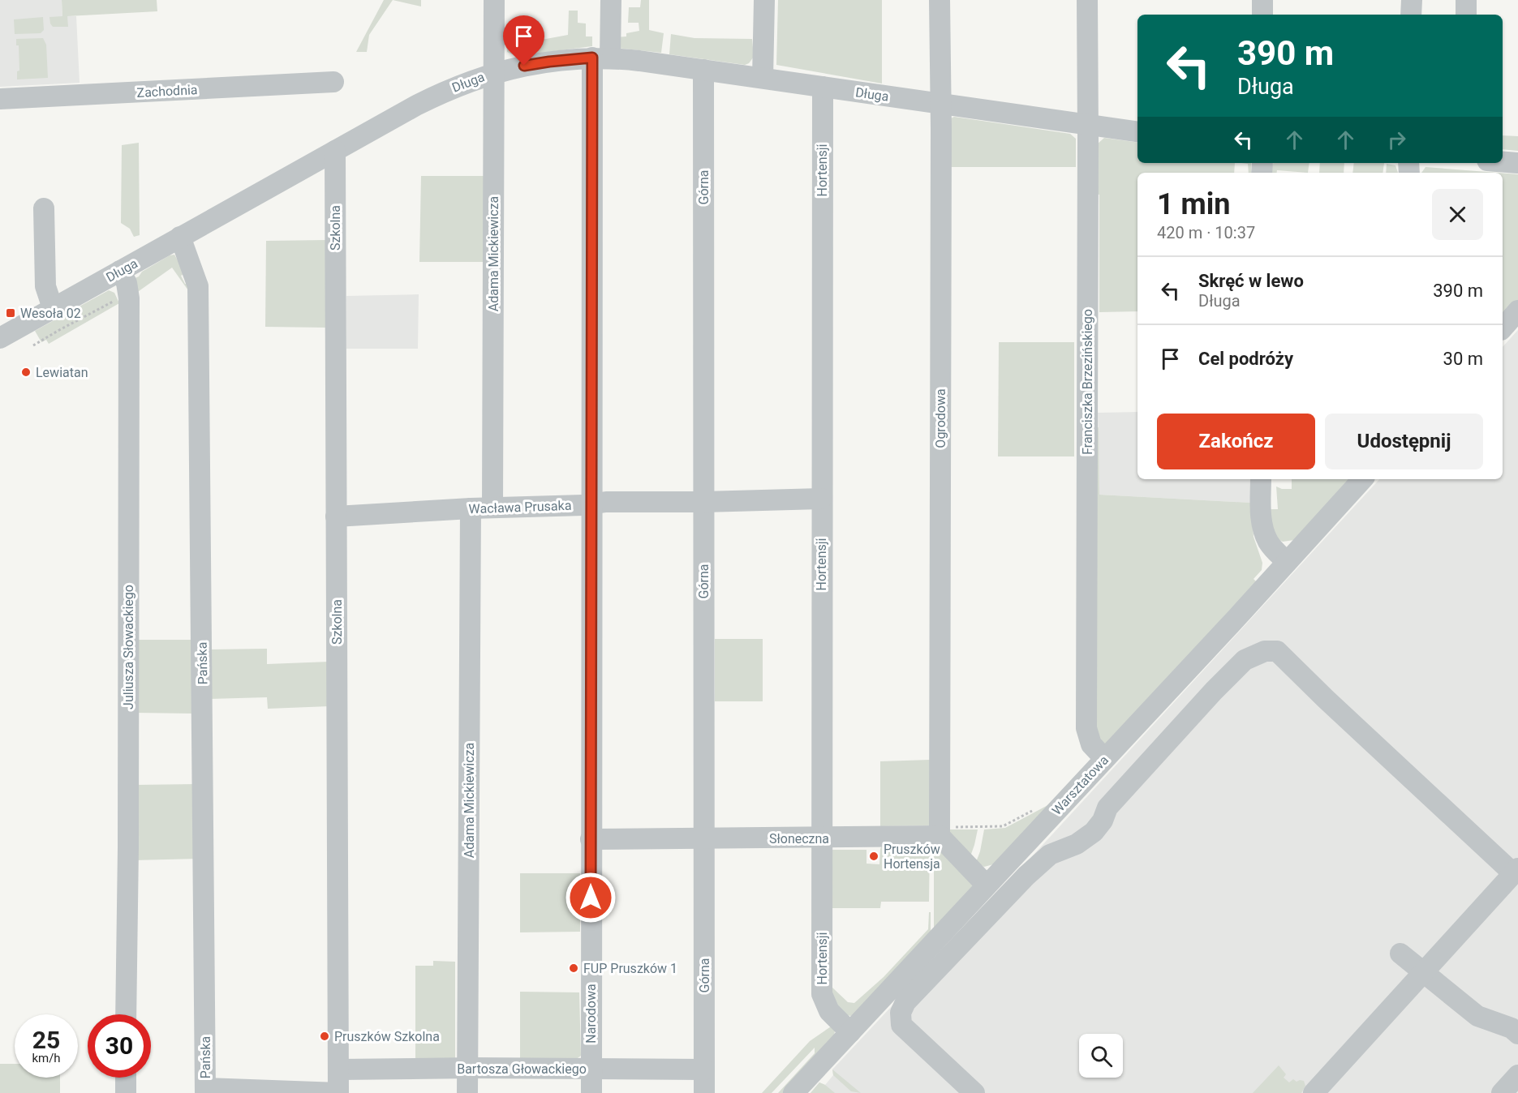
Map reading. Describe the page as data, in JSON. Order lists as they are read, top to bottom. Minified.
{"streets":{"street":["Długa","Zachodnia","Hortensji","Górna","Szkolna","Adama Mickiewicza","Franciszka Brzezińskiego","Ogrodowa","Wacława Prusaka","Juliusza Słowackiego","Pańska","Warsztatowa","Słoneczna","Narodowa","Bartosza Głowackiego"]},"crossings":[["Długa","Hortensji"],["Długa","Górna"],["Długa","Szkolna"],["Długa","Adama Mickiewicza"],["Długa","Franciszka Brzezińskiego"],["Długa","Ogrodowa"],["Długa","Juliusza Słowackiego"],["Długa","Pańska"],["Długa","Narodowa"],["Hortensji","Wacława Prusaka"],["Hortensji","Warsztatowa"],["Hortensji","Słoneczna"],["Górna","Wacława Prusaka"],["Górna","Słoneczna"],["Górna","Bartosza Głowackiego"],["Szkolna","Wacława Prusaka"],["Szkolna","Bartosza Głowackiego"],["Adama Mickiewicza","Wacława Prusaka"],["Adama Mickiewicza","Bartosza Głowackiego"],["Franciszka Brzezińskiego","Warsztatowa"],["Ogrodowa","Słoneczna"],["Wacława Prusaka","Narodowa"],["Słoneczna","Narodowa"],["Narodowa","Bartosza Głowackiego"]],"places":{"transit":["Wesoła 02"],"other":["Lewiatan","Pruszków Hortensja","FUP Pruszków 1","Pruszków Szkolna"]},"page":{"turn":["390 m","Długa"],"heading":["1 min","420 m · 10:37"],"list":[{"name":"Skręć w lewo","note":"Długa","value":"390 m"},{"name":"Cel podróży","value":"30 m"}],"buttons":["Zakończ","Udostępnij"],"speed":"25 km/h","limit":"30"}}
